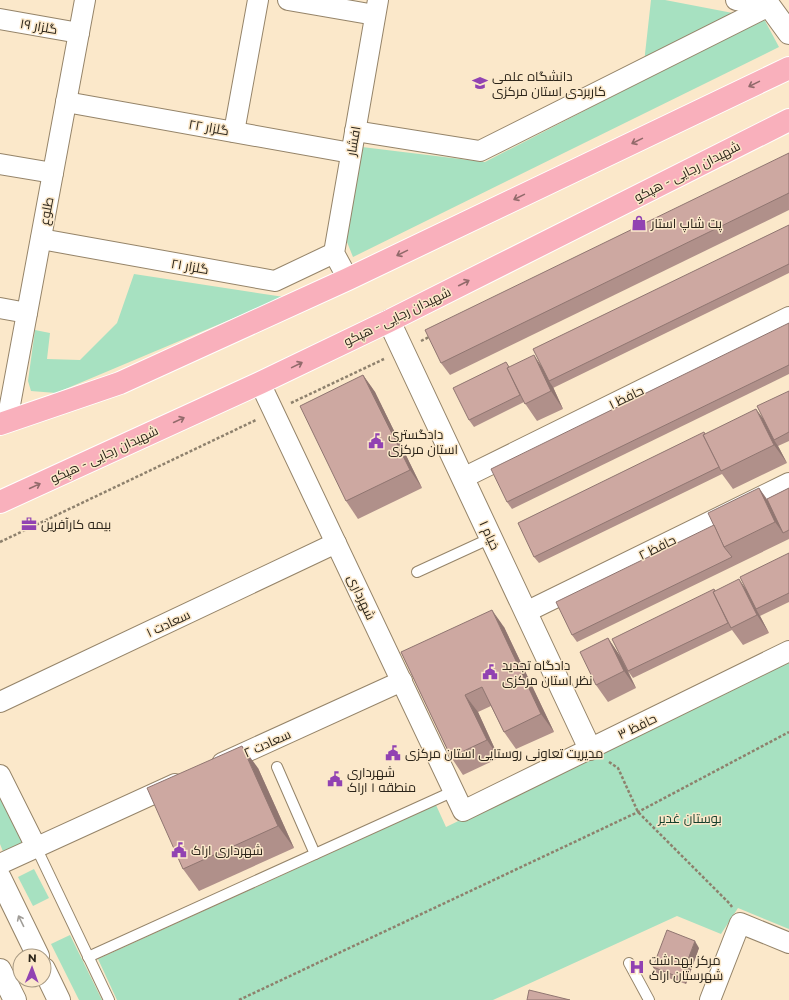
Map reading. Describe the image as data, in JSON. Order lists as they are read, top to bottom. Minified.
{"streets":{"main road":["شهیدان رجایی - هپکو"],"street":["گلزار ۱۹","گلزار ۲۲","افشار","طلوع","گلزار ۲۱","حافظ ۱","خیام ۱","حافظ ۲","شهرداری","سعادت ۱","حافظ ۳","سعادت ۲"]},"crossings":[["گلزار ۱۹","طلوع"],["گلزار ۲۲","افشار"],["گلزار ۲۲","طلوع"],["افشار","گلزار ۲۱"],["شهیدان رجایی - هپکو","خیام ۱"],["شهیدان رجایی - هپکو","شهرداری"],["طلوع","گلزار ۲۱"],["حافظ ۱","خیام ۱"],["خیام ۱","حافظ ۲"],["خیام ۱","حافظ ۳"],["شهرداری","سعادت ۱"],["شهرداری","حافظ ۳"],["شهرداری","سعادت ۲"]],"parks":["بوستان غدیر"],"places":{"school or university":["دانشگاه علمی کاربردی استان مرکزی"],"shop":["پت شاپ استار"],"public building":["دادگستری استان مرکزی","دادگاه تجدید نظر استان مرکزی","مدیریت تعاونی روستایی استان مرکزی","شهرداری منطقه ۱ اراک","شهرداری اراک"],"office":["بیمه کارآفرین"],"hospital":["مرکز بهداشت شهرستان اراک"]},"north":"top"}
